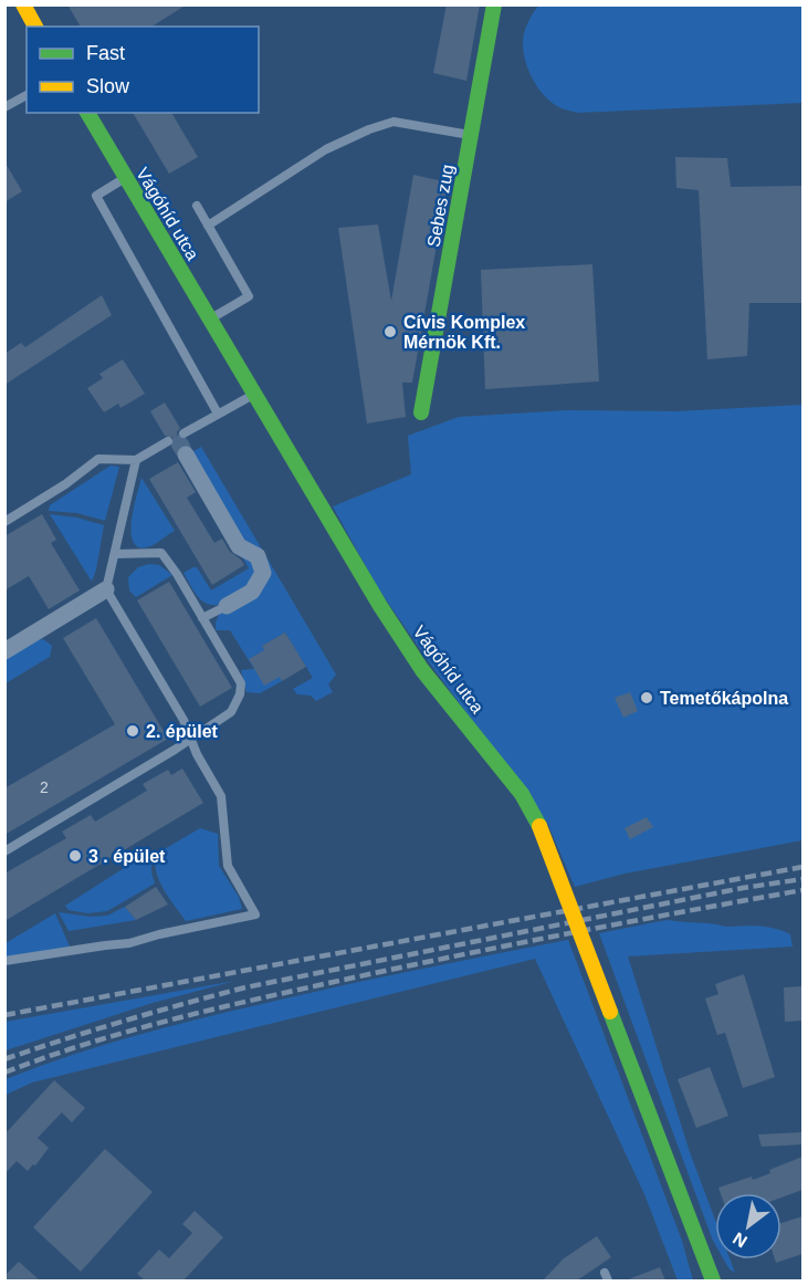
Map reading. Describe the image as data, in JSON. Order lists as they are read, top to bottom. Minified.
{"streets":{"main road":["Sebes zug","Vágóhíd utca"]},"places":["Cívis Komplex Mérnök Kft.","Temetőkápolna","2. épület","3 . épület"],"house_numbers":["2"],"legend":["Fast","Slow"],"north":"bottom left"}
